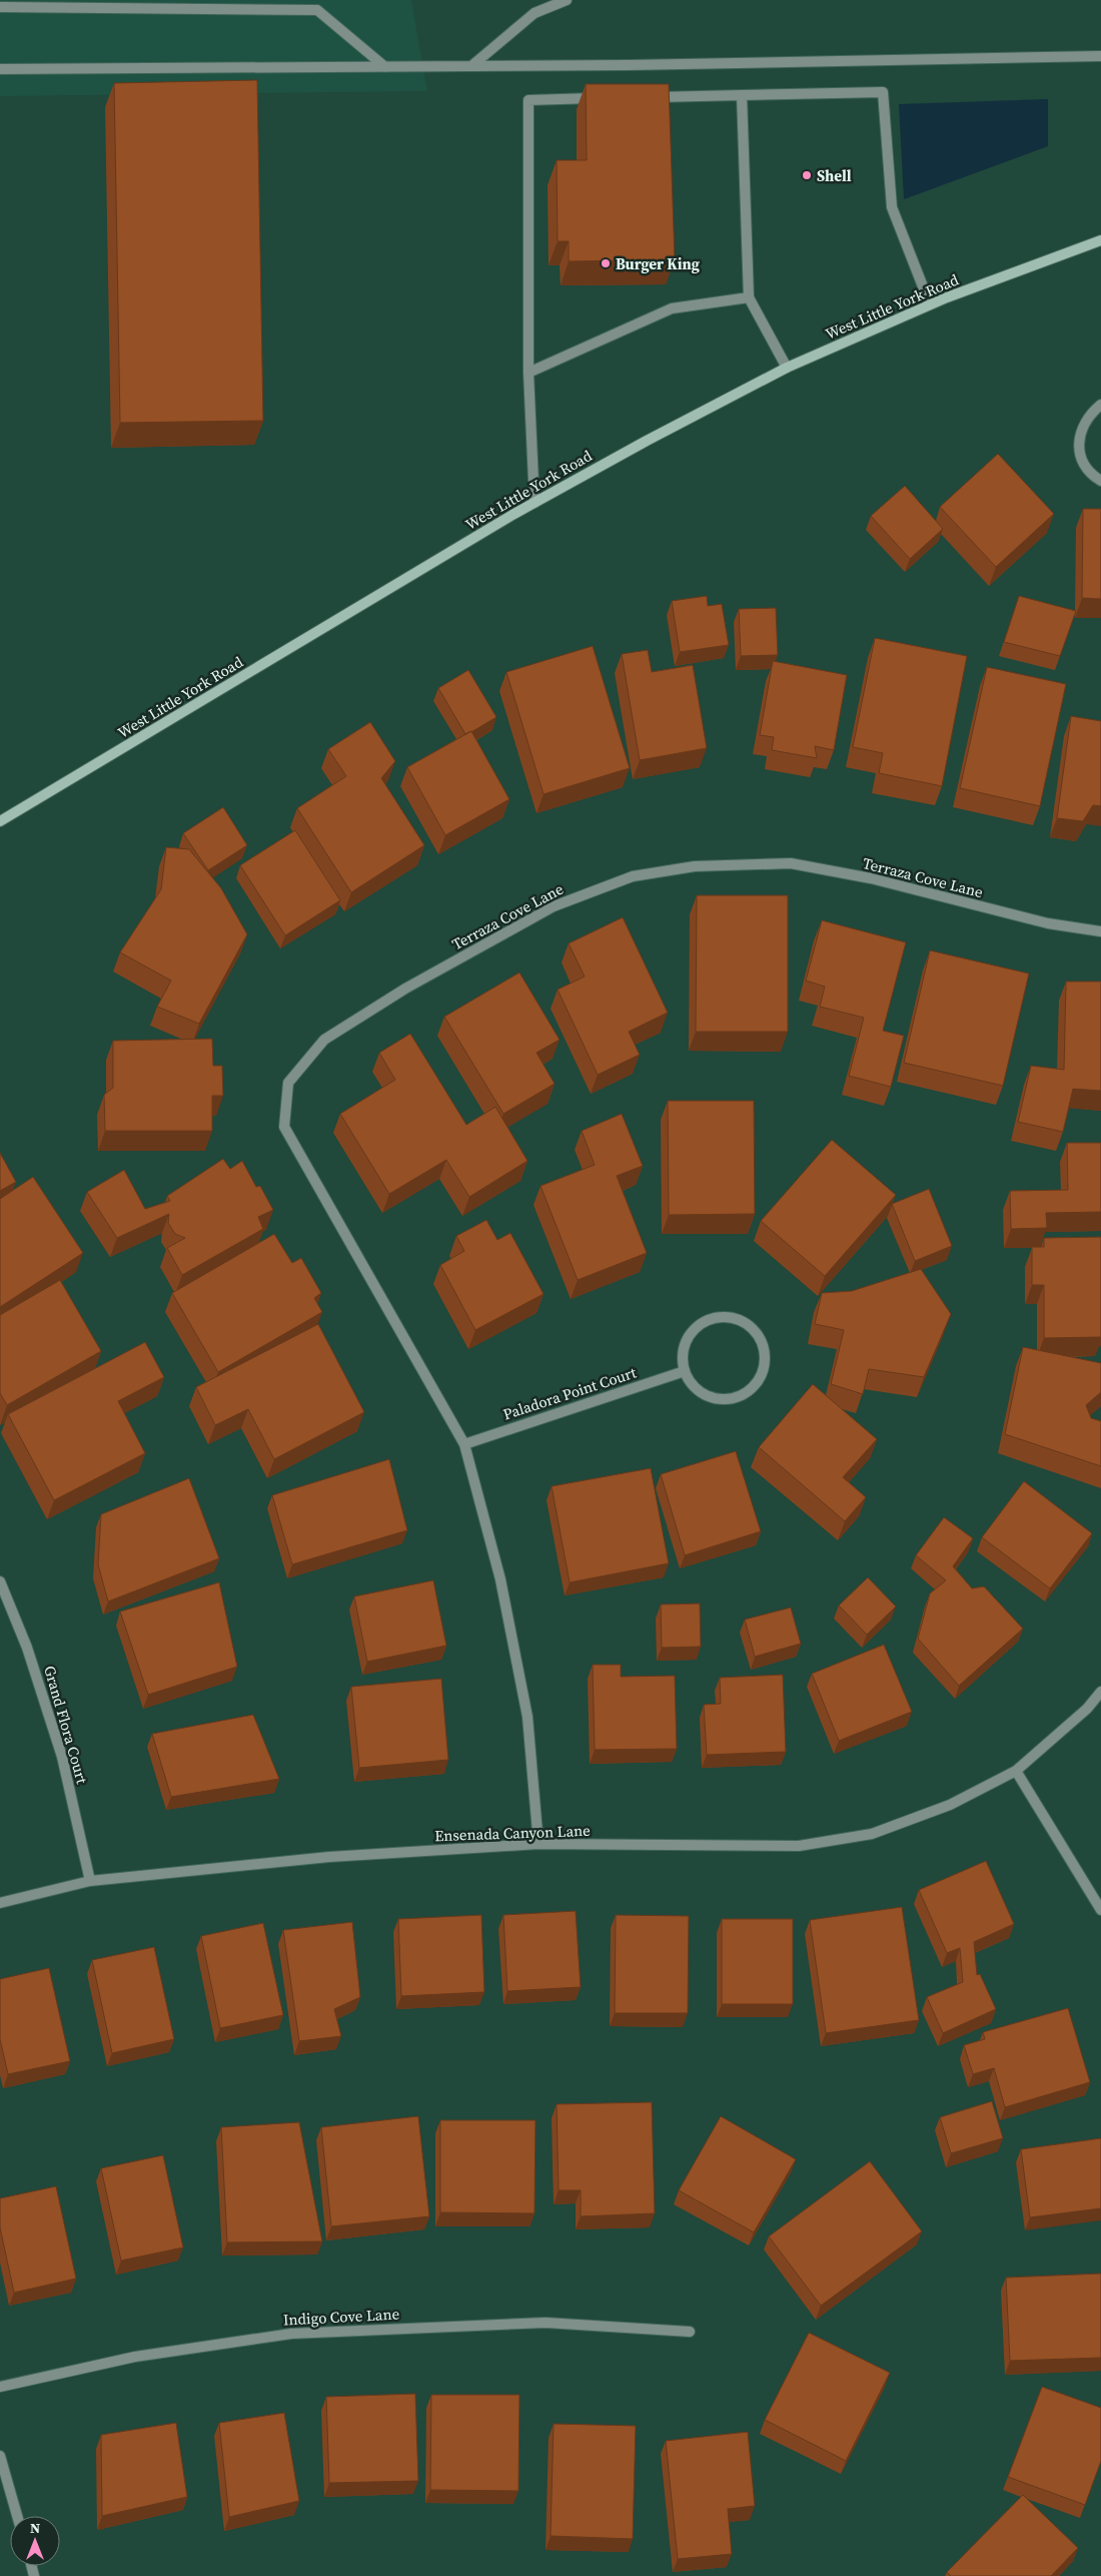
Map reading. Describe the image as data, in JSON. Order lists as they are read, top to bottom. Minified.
{"streets":{"main road":["West Little York Road"],"street":["Terraza Cove Lane","Paladora Point Court","Grand Flora Court","Ensenada Canyon Lane","Indigo Cove Lane"]},"crossings":[["Terraza Cove Lane","Paladora Point Court"],["Grand Flora Court","Ensenada Canyon Lane"]],"places":["Shell","Burger King"],"north":"top"}
